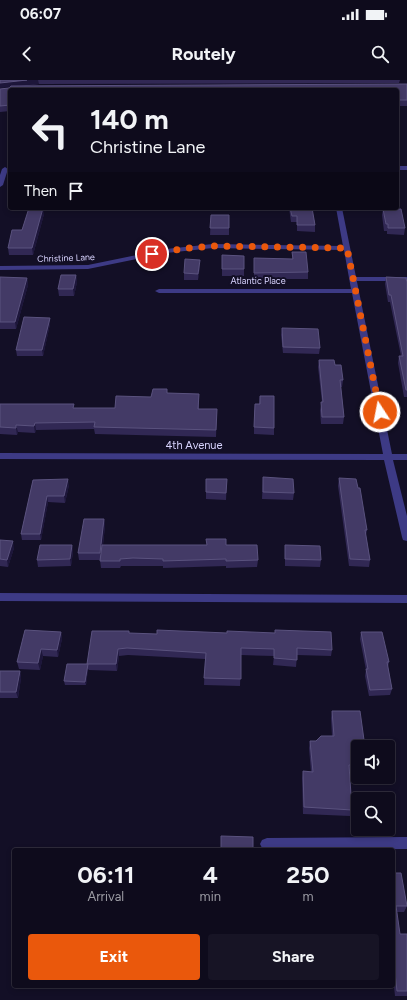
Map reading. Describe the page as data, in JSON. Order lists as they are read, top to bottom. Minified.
{"streets":{"street":["Christine Lane","Atlantic Place","4th Avenue"]},"page":{"status":"06:07","header":"Routely","turn":["140 m","Christine Lane"],"then":"Then","eta":["06:11","Arrival","4","min","250","m"],"buttons":["Exit","Share"]}}
